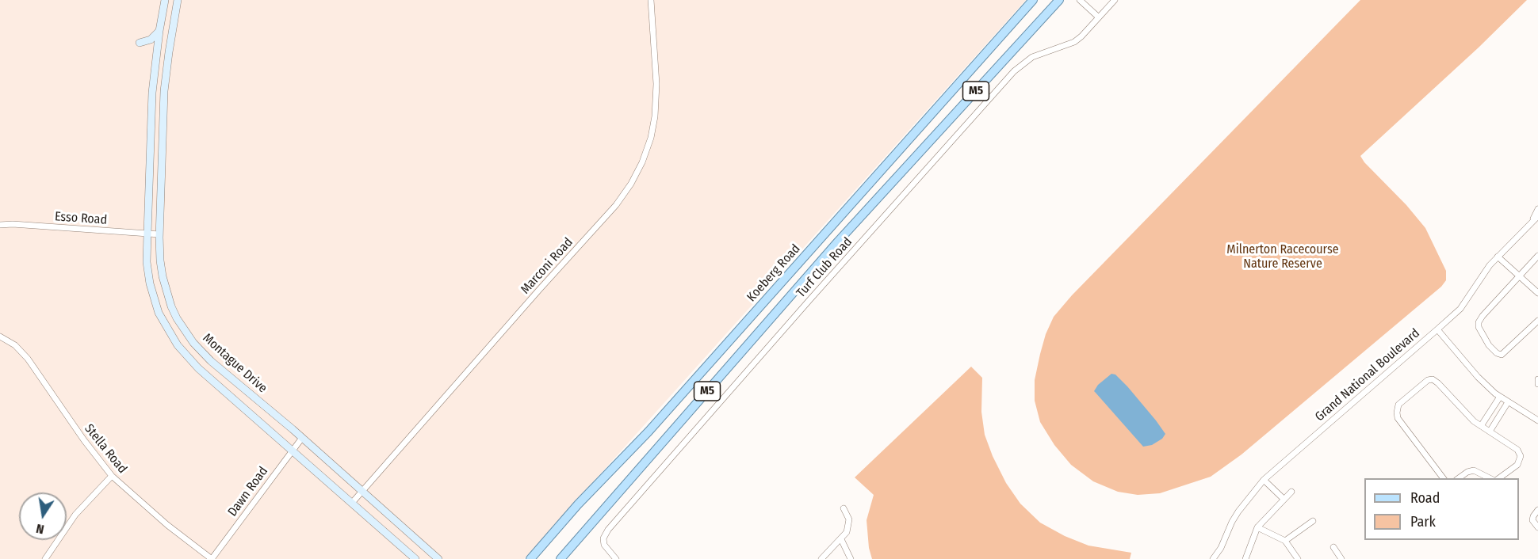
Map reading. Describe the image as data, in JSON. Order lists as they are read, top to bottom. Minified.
{"streets":{"main road":["M5","Koeberg Road","Montague Drive"],"street":["Esso Road","Marconi Road","Turf Club Road","Grand National Boulevard","Stella Road","Dawn Road"]},"crossings":[["Esso Road","Montague Drive"],["Marconi Road","Montague Drive"],["Montague Drive","Dawn Road"],["Stella Road","Dawn Road"]],"parks":["Milnerton Racecourse Nature Reserve"],"legend":["Road","Park"],"north":"bottom"}
